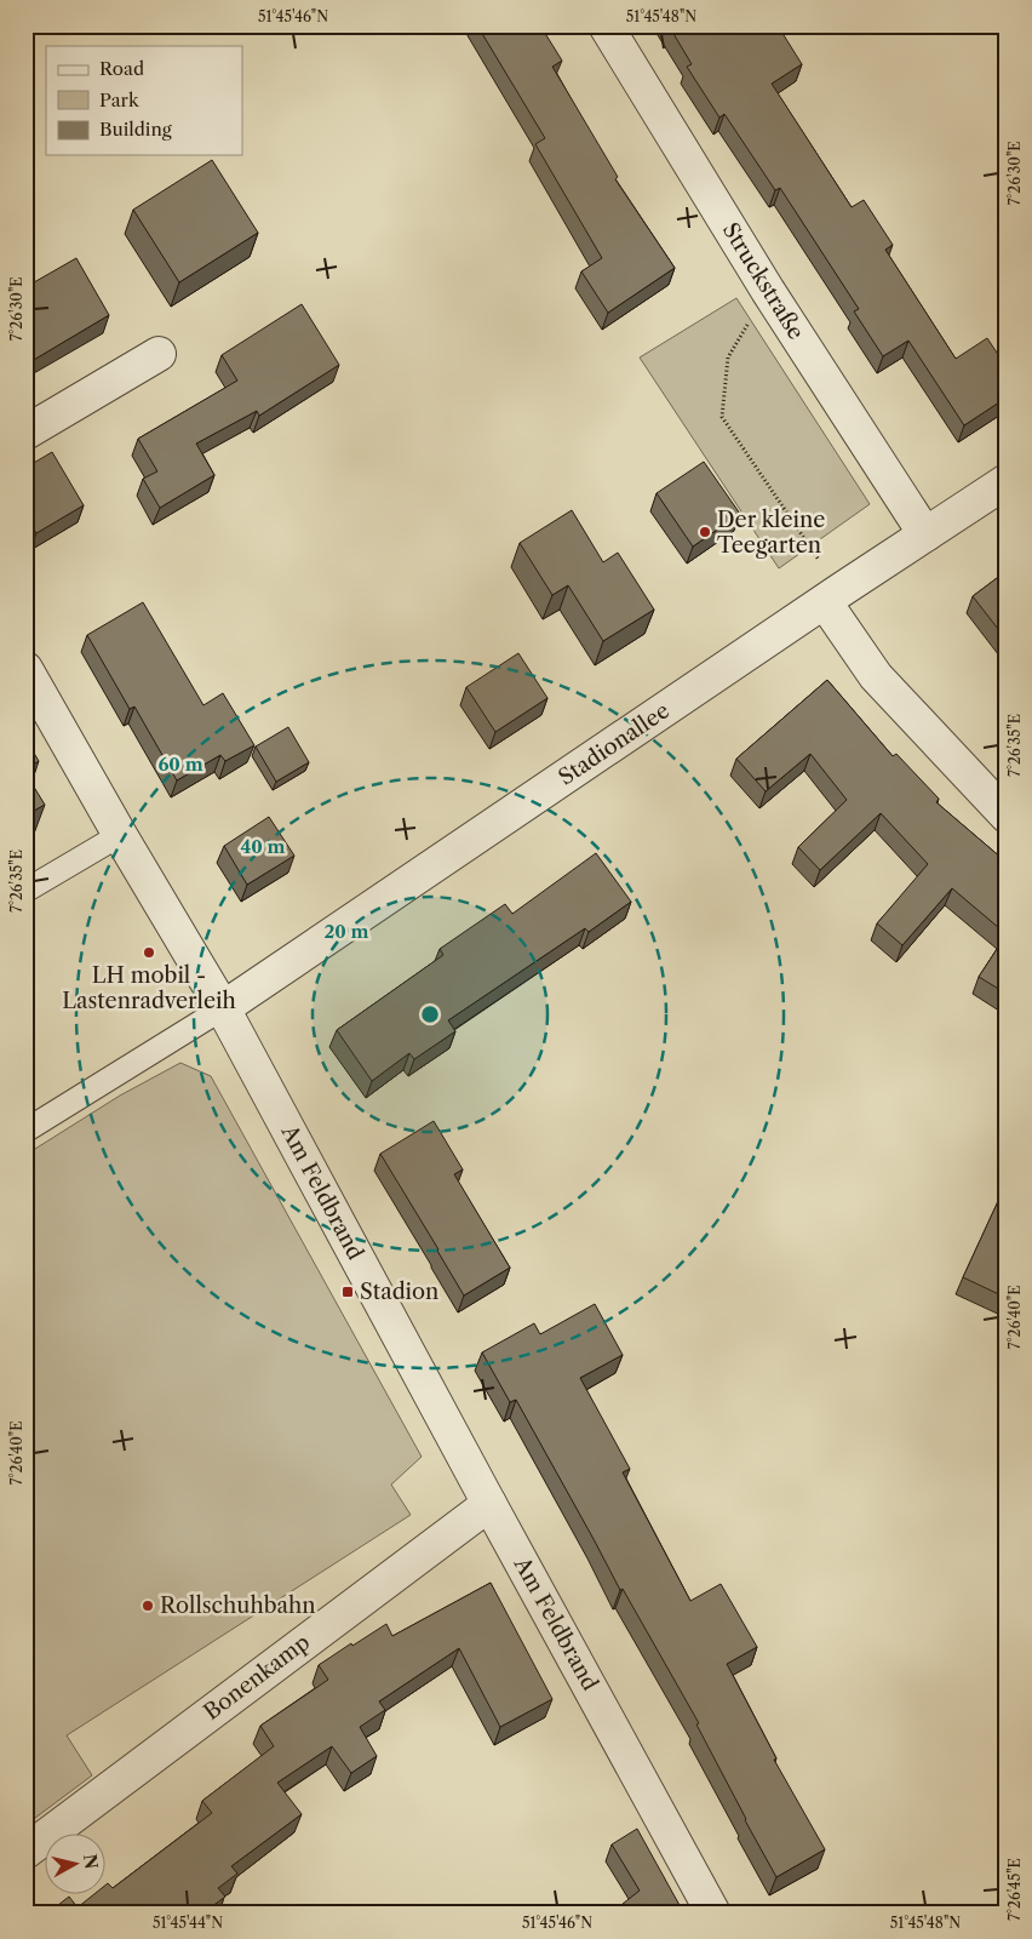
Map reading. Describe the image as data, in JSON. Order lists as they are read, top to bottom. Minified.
{"streets":{"street":["Struckstraße","Stadionallee","Am Feldbrand","Bonenkamp"]},"crossings":[["Struckstraße","Stadionallee"],["Stadionallee","Am Feldbrand"],["Am Feldbrand","Bonenkamp"]],"places":{"other":["Der kleine Teegarten","LH mobil - Lastenradverleih","Rollschuhbahn"],"transit":["Stadion"]},"legend":["Road","Park","Building"],"north":"right","coordinates":["51°45'46\"N","51°45'48\"N","7°26'30\"E","7°26'35\"E","7°26'40\"E","7°26'45\"E","51°45'44\"N"],"rings":["60 m","40 m","20 m"]}
